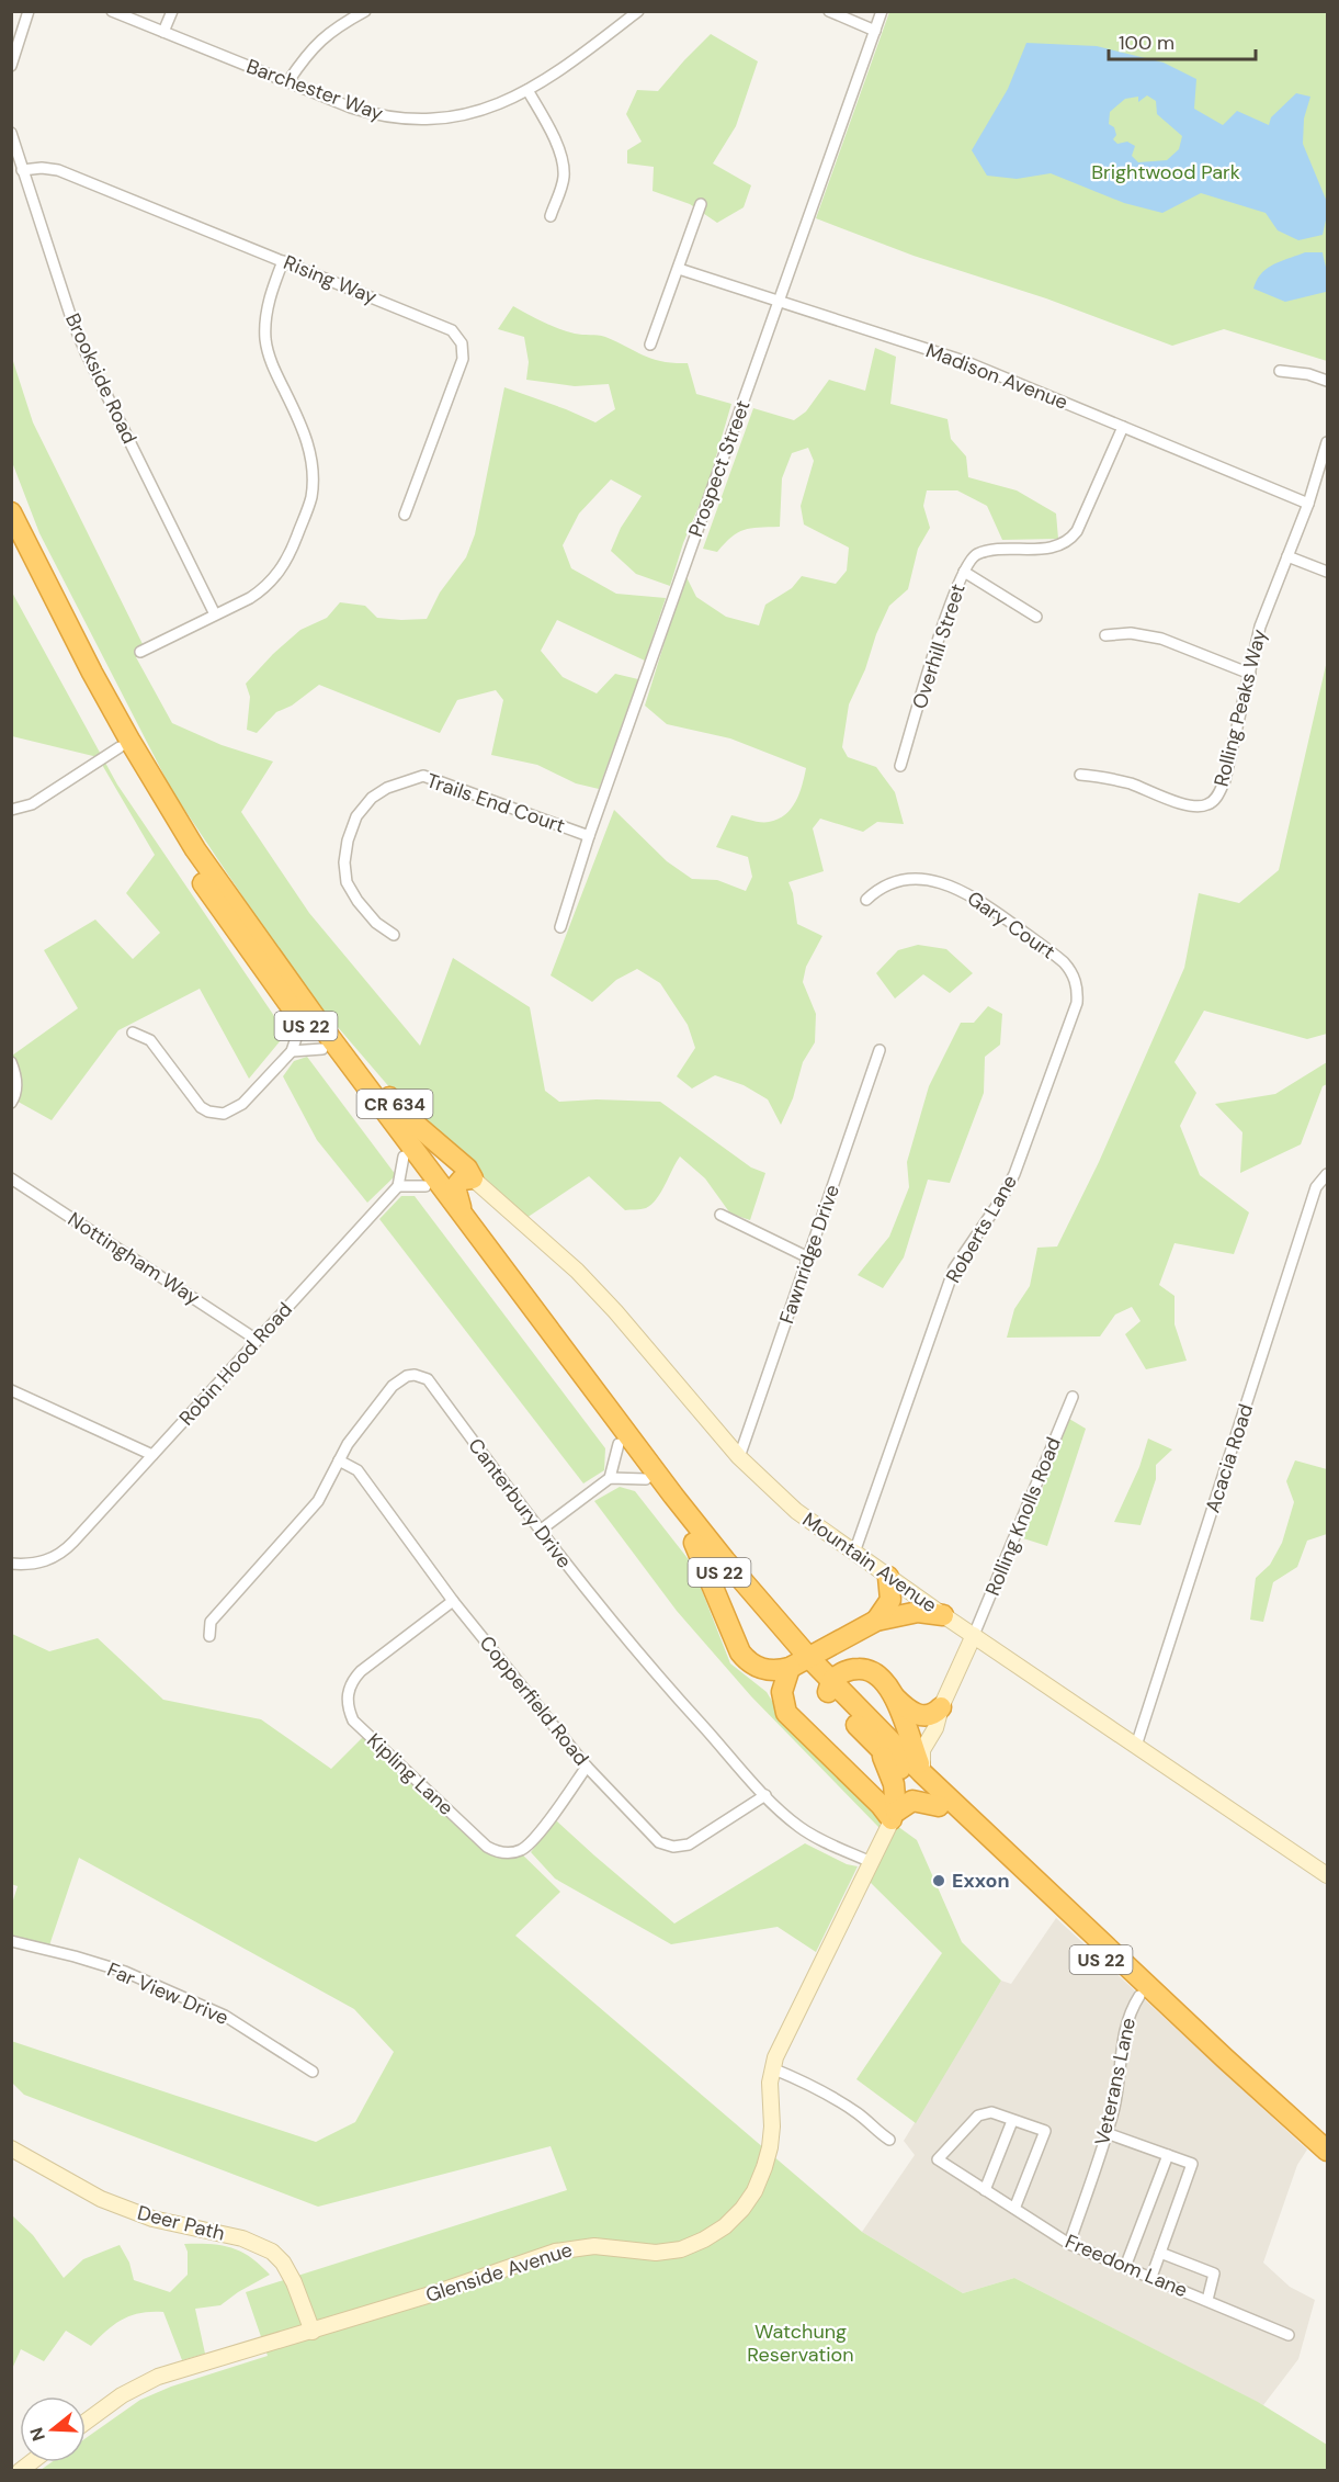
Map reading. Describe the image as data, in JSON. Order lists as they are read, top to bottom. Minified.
{"streets":{"highway":["US 22","CR 634"],"street":["Barchester Way","Rising Way","Madison Avenue","Brookside Road","Prospect Street","Overhill Street","Rolling Peaks Way","Trails End Court","Gary Court","Roberts Lane","Fawnridge Drive","Nottingham Way","Robin Hood Road","Acacia Road","Canterbury Drive","Rolling Knolls Road","Mountain Avenue","Copperfield Road","Kipling Lane","Far View Drive","Veterans Lane","Deer Path","Freedom Lane","Glenside Avenue"]},"crossings":[["Rising Way","Brookside Road"],["Madison Avenue","Prospect Street"],["Madison Avenue","Overhill Street"],["Madison Avenue","Rolling Peaks Way"],["Prospect Street","Trails End Court"],["Gary Court","Roberts Lane"],["US 22","CR 634"],["US 22","Veterans Lane"],["CR 634","Mountain Avenue"],["Roberts Lane","Mountain Avenue"],["Fawnridge Drive","Mountain Avenue"],["Nottingham Way","Robin Hood Road"],["Acacia Road","Mountain Avenue"],["Canterbury Drive","Copperfield Road"],["Canterbury Drive","Glenside Avenue"],["Rolling Knolls Road","Mountain Avenue"],["Copperfield Road","Kipling Lane"],["Veterans Lane","Freedom Lane"],["Deer Path","Glenside Avenue"]],"parks":["Brightwood Park","Watchung Reservation"],"places":["Exxon"],"scale_bar":"100 m","north":"left"}
